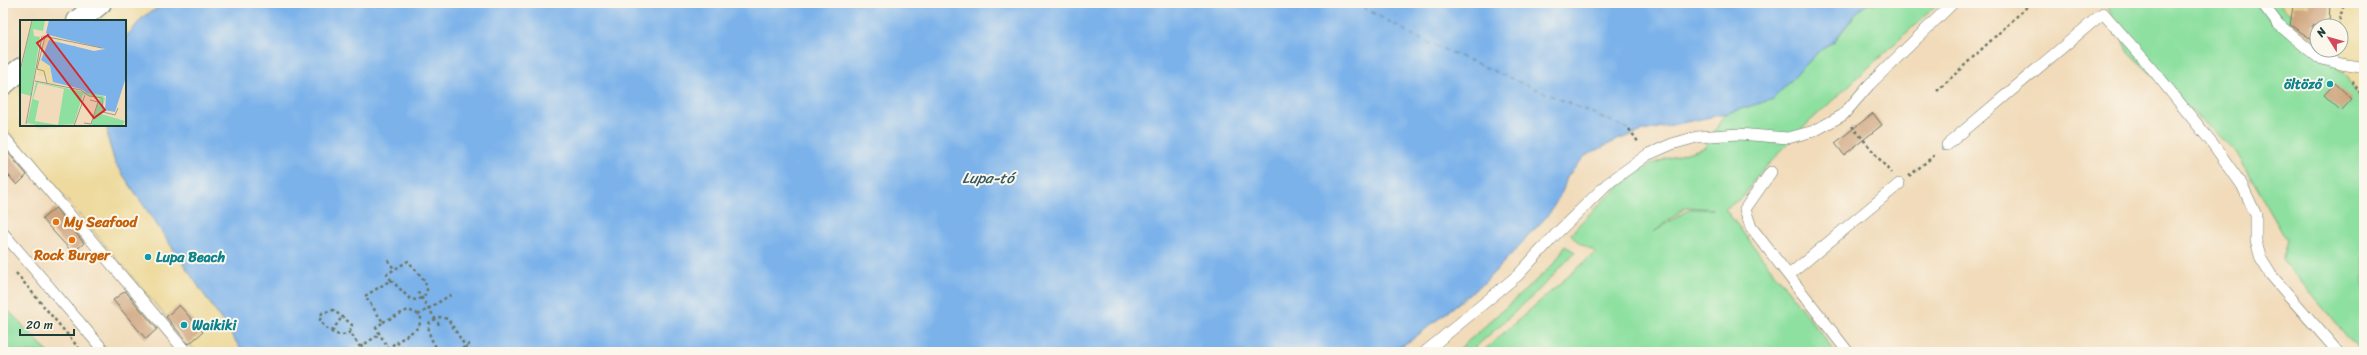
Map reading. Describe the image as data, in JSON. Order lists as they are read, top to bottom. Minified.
{"water":["Lupa-tó"],"places":["öltöző","My Seafood","Rock Burger","Lupa Beach","Waikiki"],"scale_bar":"20 m","north":"top left"}
